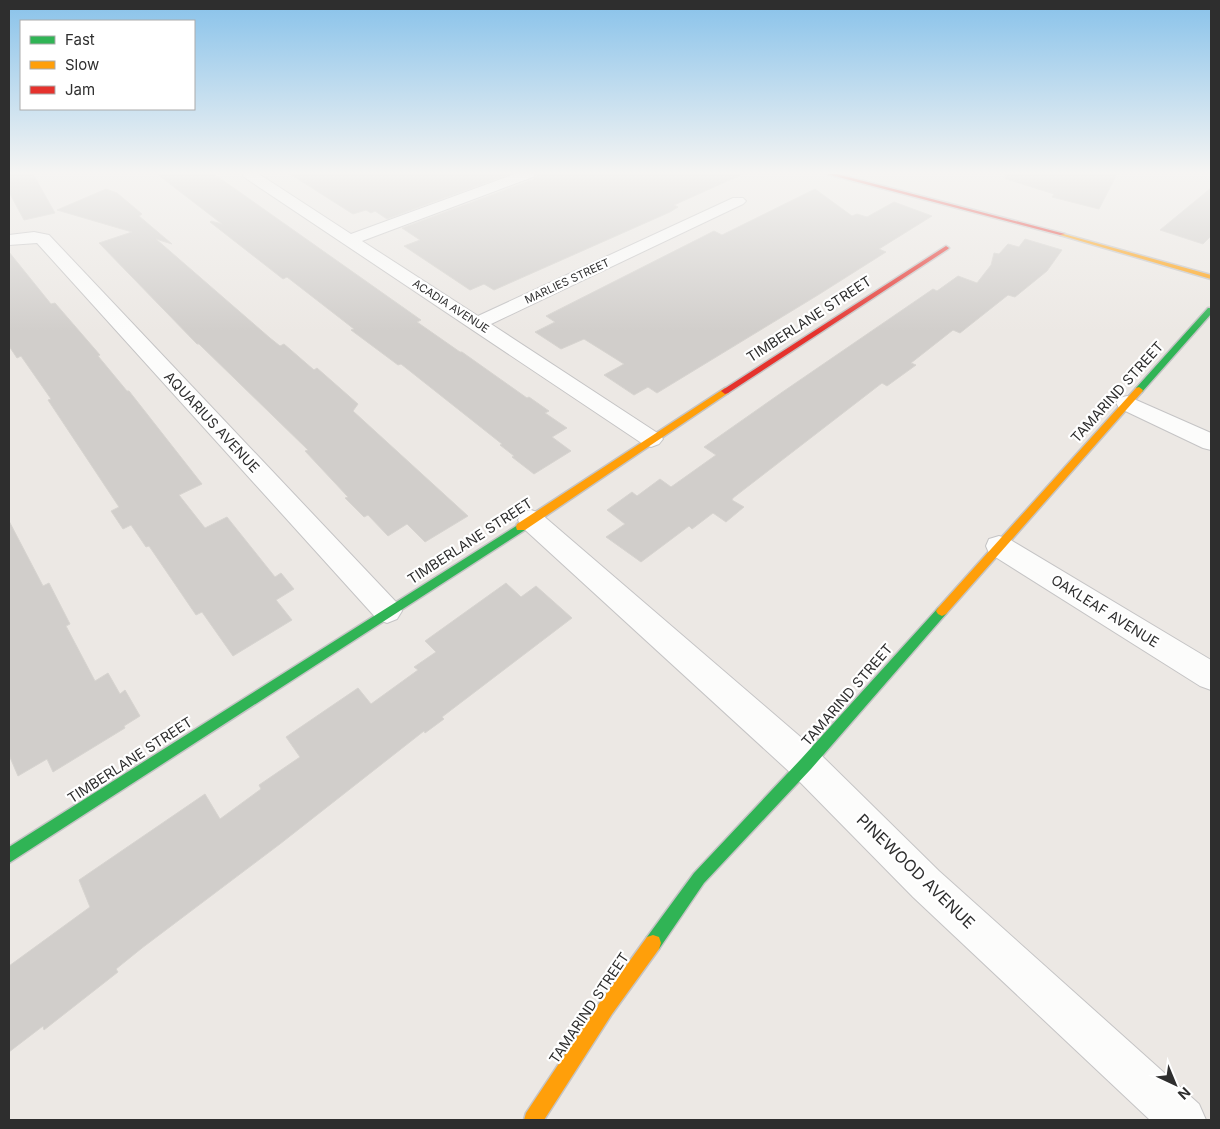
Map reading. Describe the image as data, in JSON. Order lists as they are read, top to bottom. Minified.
{"streets":{"street":["MARLIES STREET","ACADIA AVENUE","TIMBERLANE STREET","TAMARIND STREET","AQUARIUS AVENUE","OAKLEAF AVENUE","PINEWOOD AVENUE"]},"crossings":[["MARLIES STREET","ACADIA AVENUE"],["ACADIA AVENUE","TIMBERLANE STREET"],["TIMBERLANE STREET","AQUARIUS AVENUE"],["TIMBERLANE STREET","PINEWOOD AVENUE"],["TAMARIND STREET","OAKLEAF AVENUE"],["TAMARIND STREET","PINEWOOD AVENUE"]],"legend":["Fast","Slow","Jam"],"north":"bottom right"}
